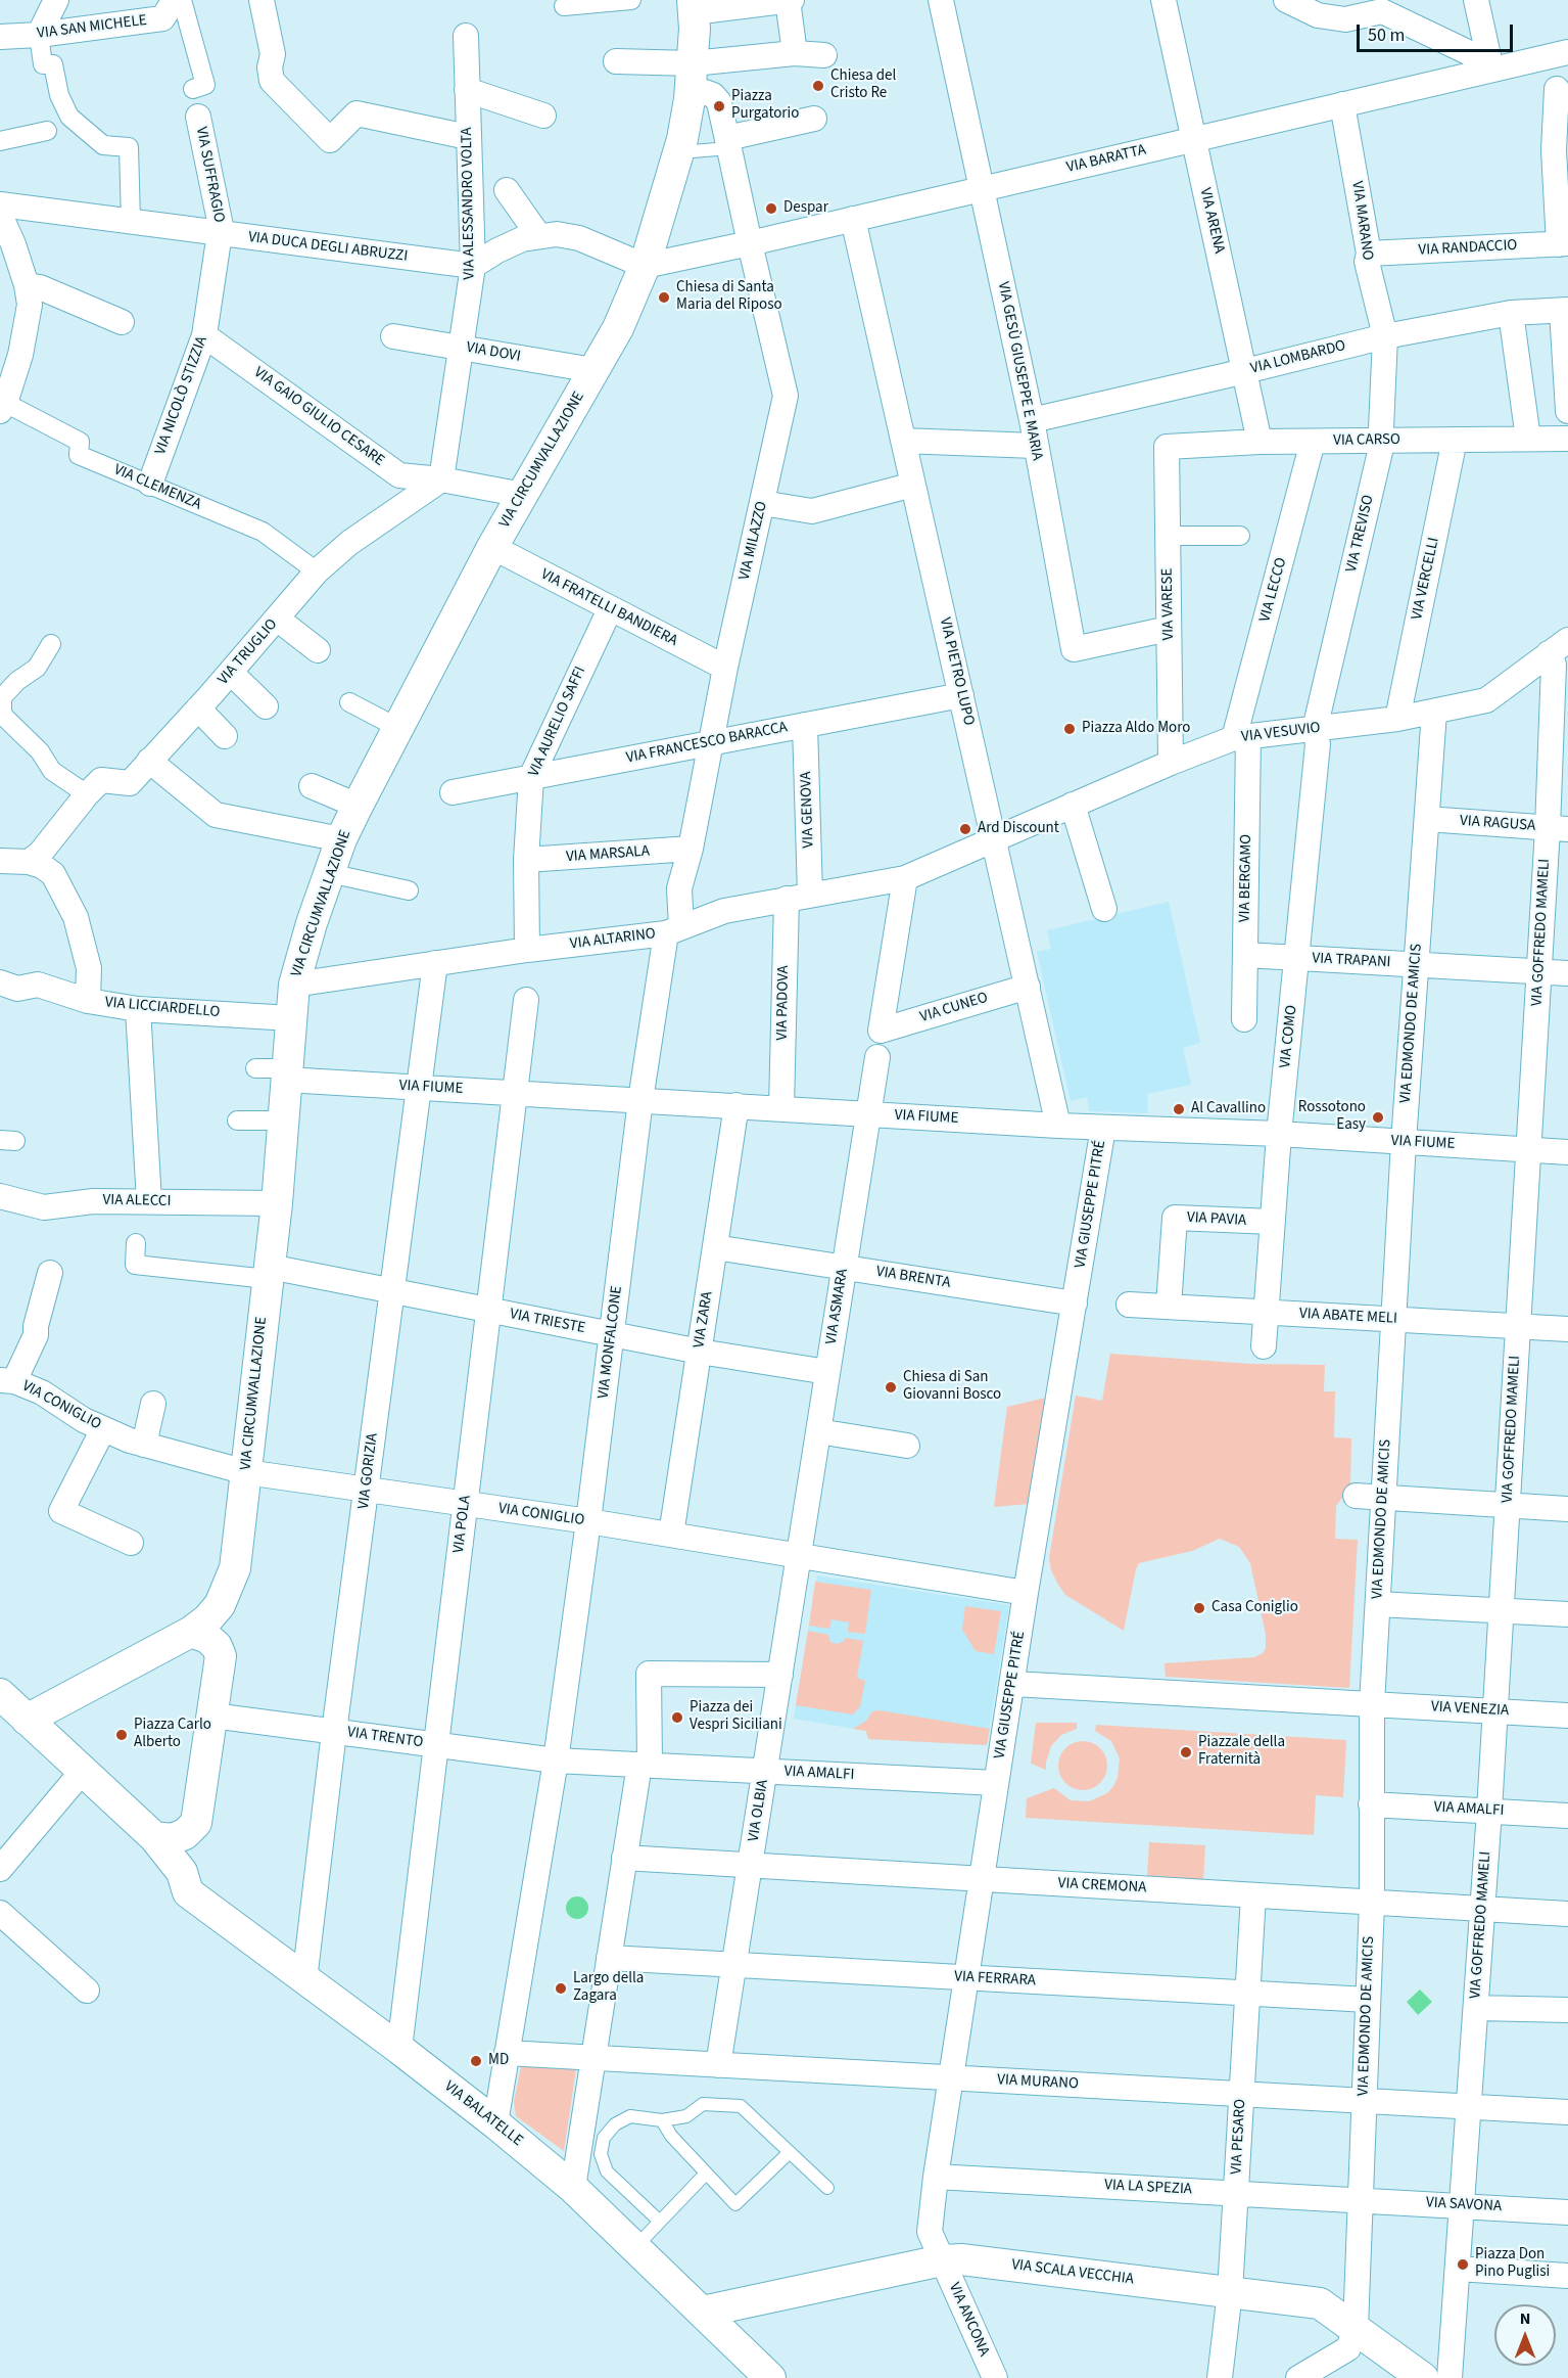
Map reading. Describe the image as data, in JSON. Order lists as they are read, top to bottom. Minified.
{"streets":{"street":["VIA SAN MICHELE","VIA BARATTA","VIA SUFFRAGIO","VIA ALESSANDRO VOLTA","VIA ARENA","VIA MARANO","VIA DUCA DEGLI ABRUZZI","VIA RANDACCIO","VIA DOVI","VIA LOMBARDO","VIA GESÙ GIUSEPPE E MARIA","VIA NICOLÒ STIZZIA","VIA GAIO GIULIO CESARE","VIA CARSO","VIA CIRCUMVALLAZIONE","VIA CLEMENZA","VIA TREVISO","VIA MILAZZO","VIA VERCELLI","VIA LECCO","VIA VARESE","VIA FRATELLI BANDIERA","VIA TRUGLIO","VIA PIETRO LUPO","VIA AURELIO SAFFI","VIA VESUVIO","VIA FRANCESCO BARACCA","VIA GENOVA","VIA RAGUSA","VIA MARSALA","VIA BERGAMO","VIA GOFFREDO MAMELI","VIA ALTARINO","VIA TRAPANI","VIA PADOVA","VIA LICCIARDELLO","VIA CUNEO","VIA EDMONDO DE AMICIS","VIA COMO","VIA FIUME","VIA ALECCI","VIA GIUSEPPE PITRÉ","VIA PAVIA","VIA BRENTA","VIA ASMARA","VIA ABATE MELI","VIA ZARA","VIA TRIESTE","VIA MONFALCONE","VIA CONIGLIO","VIA GORIZIA","VIA POLA","VIA VENEZIA","VIA TRENTO","VIA AMALFI","VIA OLBIA","VIA CREMONA","VIA FERRARA","VIA MURANO","VIA BALATELLE","VIA PESARO","VIA LA SPEZIA","VIA SAVONA","VIA SCALA VECCHIA","VIA ANCONA"]},"crossings":[["VIA BARATTA","VIA ARENA"],["VIA BARATTA","VIA MARANO"],["VIA BARATTA","VIA GESÙ GIUSEPPE E MARIA"],["VIA BARATTA","VIA CIRCUMVALLAZIONE"],["VIA BARATTA","VIA MILAZZO"],["VIA BARATTA","VIA PIETRO LUPO"],["VIA SUFFRAGIO","VIA DUCA DEGLI ABRUZZI"],["VIA SUFFRAGIO","VIA NICOLÒ STIZZIA"],["VIA ALESSANDRO VOLTA","VIA DUCA DEGLI ABRUZZI"],["VIA ALESSANDRO VOLTA","VIA DOVI"],["VIA ALESSANDRO VOLTA","VIA GAIO GIULIO CESARE"],["VIA ALESSANDRO VOLTA","VIA TRUGLIO"],["VIA ARENA","VIA LOMBARDO"],["VIA ARENA","VIA CARSO"],["VIA MARANO","VIA RANDACCIO"],["VIA MARANO","VIA LOMBARDO"],["VIA MARANO","VIA TREVISO"],["VIA DUCA DEGLI ABRUZZI","VIA NICOLÒ STIZZIA"],["VIA DOVI","VIA CIRCUMVALLAZIONE"],["VIA LOMBARDO","VIA GESÙ GIUSEPPE E MARIA"],["VIA LOMBARDO","VIA TREVISO"],["VIA GESÙ GIUSEPPE E MARIA","VIA VARESE"],["VIA NICOLÒ STIZZIA","VIA GAIO GIULIO CESARE"],["VIA NICOLÒ STIZZIA","VIA CLEMENZA"],["VIA GAIO GIULIO CESARE","VIA TRUGLIO"],["VIA CARSO","VIA TREVISO"],["VIA CARSO","VIA VERCELLI"],["VIA CARSO","VIA LECCO"],["VIA CARSO","VIA VARESE"],["VIA CIRCUMVALLAZIONE","VIA MILAZZO"],["VIA CIRCUMVALLAZIONE","VIA FRATELLI BANDIERA"],["VIA CIRCUMVALLAZIONE","VIA ALTARINO"],["VIA CIRCUMVALLAZIONE","VIA LICCIARDELLO"],["VIA CIRCUMVALLAZIONE","VIA FIUME"],["VIA CIRCUMVALLAZIONE","VIA ALECCI"],["VIA CIRCUMVALLAZIONE","VIA TRIESTE"],["VIA CIRCUMVALLAZIONE","VIA CONIGLIO"],["VIA CLEMENZA","VIA TRUGLIO"],["VIA TREVISO","VIA VESUVIO"],["VIA TREVISO","VIA COMO"],["VIA MILAZZO","VIA FRATELLI BANDIERA"],["VIA MILAZZO","VIA FRANCESCO BARACCA"],["VIA MILAZZO","VIA MARSALA"],["VIA MILAZZO","VIA ALTARINO"],["VIA MILAZZO","VIA MONFALCONE"],["VIA VERCELLI","VIA VESUVIO"],["VIA LECCO","VIA VESUVIO"],["VIA LECCO","VIA BERGAMO"],["VIA VARESE","VIA VESUVIO"],["VIA FRATELLI BANDIERA","VIA AURELIO SAFFI"],["VIA PIETRO LUPO","VIA VESUVIO"],["VIA PIETRO LUPO","VIA FRANCESCO BARACCA"],["VIA PIETRO LUPO","VIA ALTARINO"],["VIA PIETRO LUPO","VIA CUNEO"],["VIA PIETRO LUPO","VIA FIUME"],["VIA AURELIO SAFFI","VIA FRANCESCO BARACCA"],["VIA AURELIO SAFFI","VIA MARSALA"],["VIA AURELIO SAFFI","VIA ALTARINO"],["VIA VESUVIO","VIA BERGAMO"],["VIA VESUVIO","VIA GOFFREDO MAMELI"],["VIA VESUVIO","VIA ALTARINO"],["VIA VESUVIO","VIA EDMONDO DE AMICIS"],["VIA VESUVIO","VIA COMO"],["VIA FRANCESCO BARACCA","VIA GENOVA"],["VIA GENOVA","VIA ALTARINO"],["VIA GENOVA","VIA PADOVA"],["VIA RAGUSA","VIA GOFFREDO MAMELI"],["VIA RAGUSA","VIA EDMONDO DE AMICIS"],["VIA BERGAMO","VIA TRAPANI"],["VIA GOFFREDO MAMELI","VIA TRAPANI"],["VIA GOFFREDO MAMELI","VIA FIUME"],["VIA GOFFREDO MAMELI","VIA ABATE MELI"],["VIA GOFFREDO MAMELI","VIA VENEZIA"],["VIA GOFFREDO MAMELI","VIA AMALFI"],["VIA GOFFREDO MAMELI","VIA CREMONA"],["VIA GOFFREDO MAMELI","VIA MURANO"],["VIA GOFFREDO MAMELI","VIA SAVONA"],["VIA ALTARINO","VIA PADOVA"],["VIA ALTARINO","VIA CUNEO"],["VIA ALTARINO","VIA MONFALCONE"],["VIA ALTARINO","VIA GORIZIA"],["VIA TRAPANI","VIA EDMONDO DE AMICIS"],["VIA TRAPANI","VIA COMO"],["VIA PADOVA","VIA FIUME"],["VIA EDMONDO DE AMICIS","VIA FIUME"],["VIA EDMONDO DE AMICIS","VIA ABATE MELI"],["VIA EDMONDO DE AMICIS","VIA VENEZIA"],["VIA EDMONDO DE AMICIS","VIA AMALFI"],["VIA EDMONDO DE AMICIS","VIA CREMONA"],["VIA EDMONDO DE AMICIS","VIA FERRARA"],["VIA EDMONDO DE AMICIS","VIA MURANO"],["VIA EDMONDO DE AMICIS","VIA LA SPEZIA"],["VIA EDMONDO DE AMICIS","VIA SAVONA"],["VIA EDMONDO DE AMICIS","VIA SCALA VECCHIA"],["VIA COMO","VIA FIUME"],["VIA COMO","VIA PAVIA"],["VIA COMO","VIA ABATE MELI"],["VIA FIUME","VIA GIUSEPPE PITRÉ"],["VIA FIUME","VIA ASMARA"],["VIA FIUME","VIA ZARA"],["VIA FIUME","VIA MONFALCONE"],["VIA FIUME","VIA GORIZIA"],["VIA FIUME","VIA POLA"],["VIA GIUSEPPE PITRÉ","VIA BRENTA"],["VIA GIUSEPPE PITRÉ","VIA CONIGLIO"],["VIA GIUSEPPE PITRÉ","VIA VENEZIA"],["VIA GIUSEPPE PITRÉ","VIA AMALFI"],["VIA GIUSEPPE PITRÉ","VIA CREMONA"],["VIA GIUSEPPE PITRÉ","VIA FERRARA"],["VIA GIUSEPPE PITRÉ","VIA MURANO"],["VIA GIUSEPPE PITRÉ","VIA LA SPEZIA"],["VIA GIUSEPPE PITRÉ","VIA SCALA VECCHIA"],["VIA GIUSEPPE PITRÉ","VIA ANCONA"],["VIA PAVIA","VIA ABATE MELI"],["VIA BRENTA","VIA ASMARA"],["VIA BRENTA","VIA ZARA"],["VIA ASMARA","VIA TRIESTE"],["VIA ASMARA","VIA CONIGLIO"],["VIA ASMARA","VIA OLBIA"],["VIA ZARA","VIA TRIESTE"],["VIA ZARA","VIA CONIGLIO"],["VIA TRIESTE","VIA MONFALCONE"],["VIA TRIESTE","VIA GORIZIA"],["VIA TRIESTE","VIA POLA"],["VIA MONFALCONE","VIA CONIGLIO"],["VIA MONFALCONE","VIA TRENTO"],["VIA MONFALCONE","VIA MURANO"],["VIA MONFALCONE","VIA BALATELLE"],["VIA CONIGLIO","VIA GORIZIA"],["VIA CONIGLIO","VIA POLA"],["VIA CONIGLIO","VIA OLBIA"],["VIA GORIZIA","VIA TRENTO"],["VIA GORIZIA","VIA BALATELLE"],["VIA POLA","VIA TRENTO"],["VIA POLA","VIA BALATELLE"],["VIA TRENTO","VIA AMALFI"],["VIA AMALFI","VIA OLBIA"],["VIA OLBIA","VIA CREMONA"],["VIA OLBIA","VIA FERRARA"],["VIA OLBIA","VIA MURANO"],["VIA CREMONA","VIA PESARO"],["VIA FERRARA","VIA PESARO"],["VIA MURANO","VIA PESARO"],["VIA BALATELLE","VIA SCALA VECCHIA"],["VIA PESARO","VIA LA SPEZIA"],["VIA PESARO","VIA SCALA VECCHIA"],["VIA LA SPEZIA","VIA SAVONA"],["VIA SCALA VECCHIA","VIA ANCONA"]],"places":["Chiesa del Cristo Re","Piazza Purgatorio","Despar","Chiesa di Santa Maria del Riposo","Piazza Aldo Moro","Ard Discount","Al Cavallino","Rossotono Easy","Chiesa di San Giovanni Bosco","Casa Coniglio","Piazza dei Vespri Siciliani","Piazza Carlo Alberto","Piazzale della Fraternità","Largo della Zagara","MD","Piazza Don Pino Puglisi"],"scale_bar":"50 m","north":"top"}
